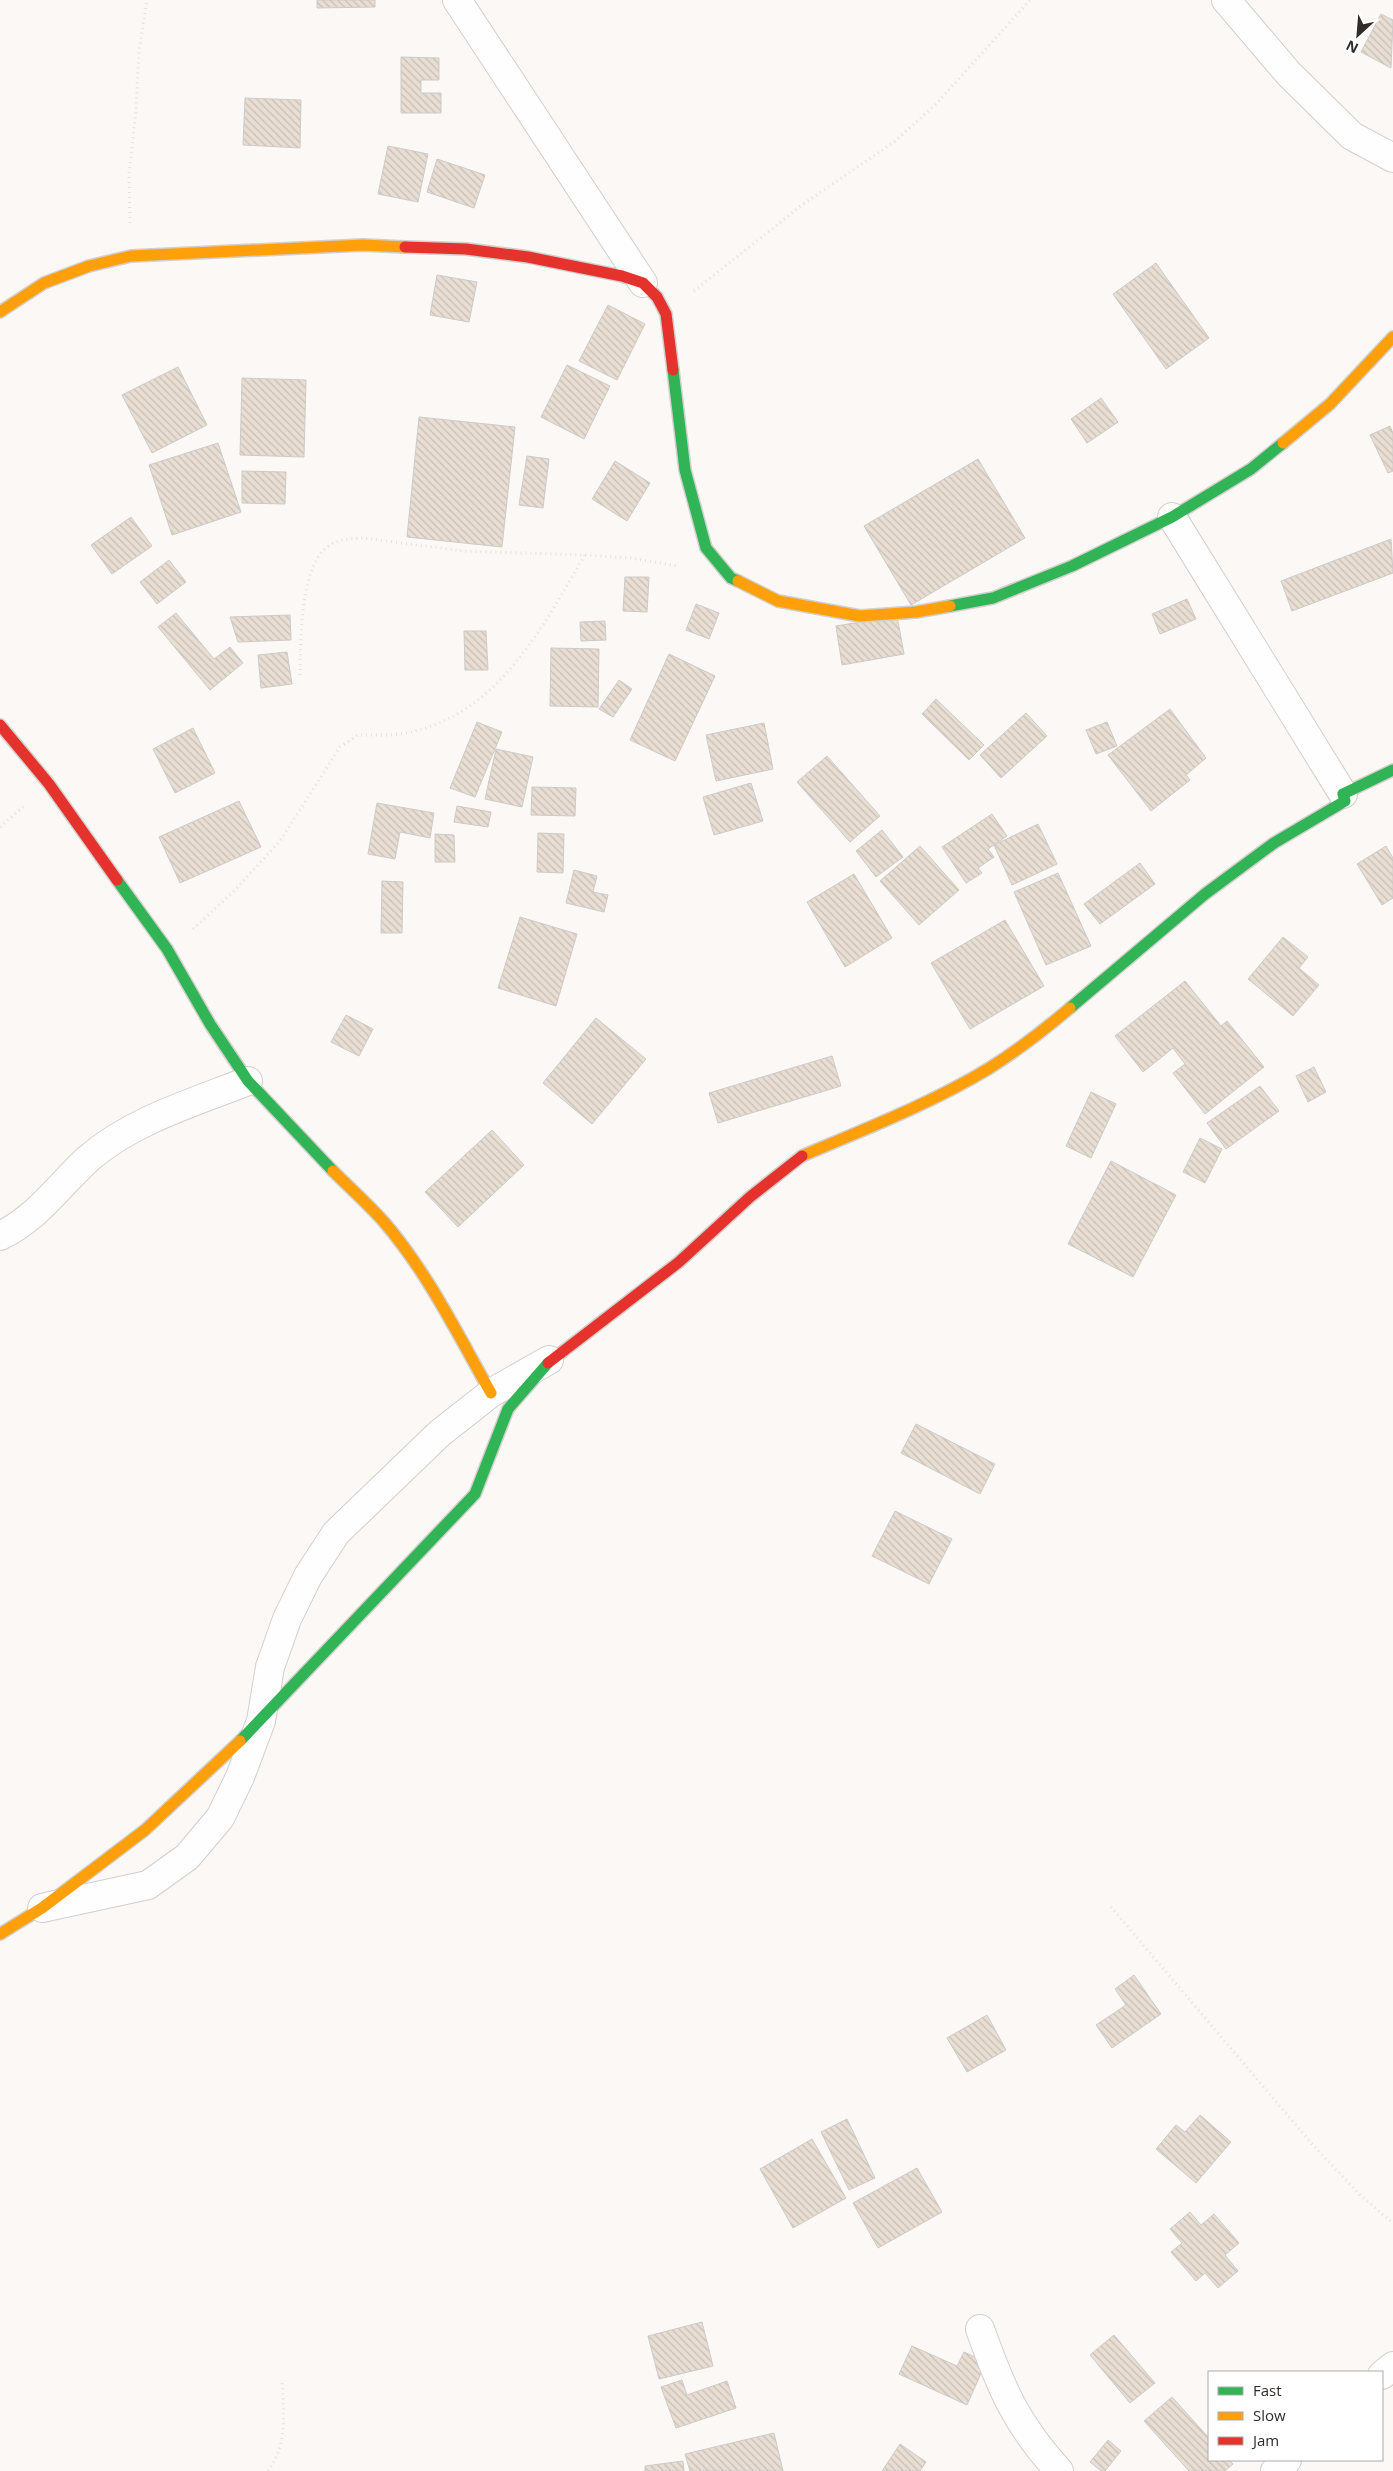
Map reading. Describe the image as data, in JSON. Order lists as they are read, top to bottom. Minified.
{"legend":["Fast","Slow","Jam"],"north":"bottom left"}
